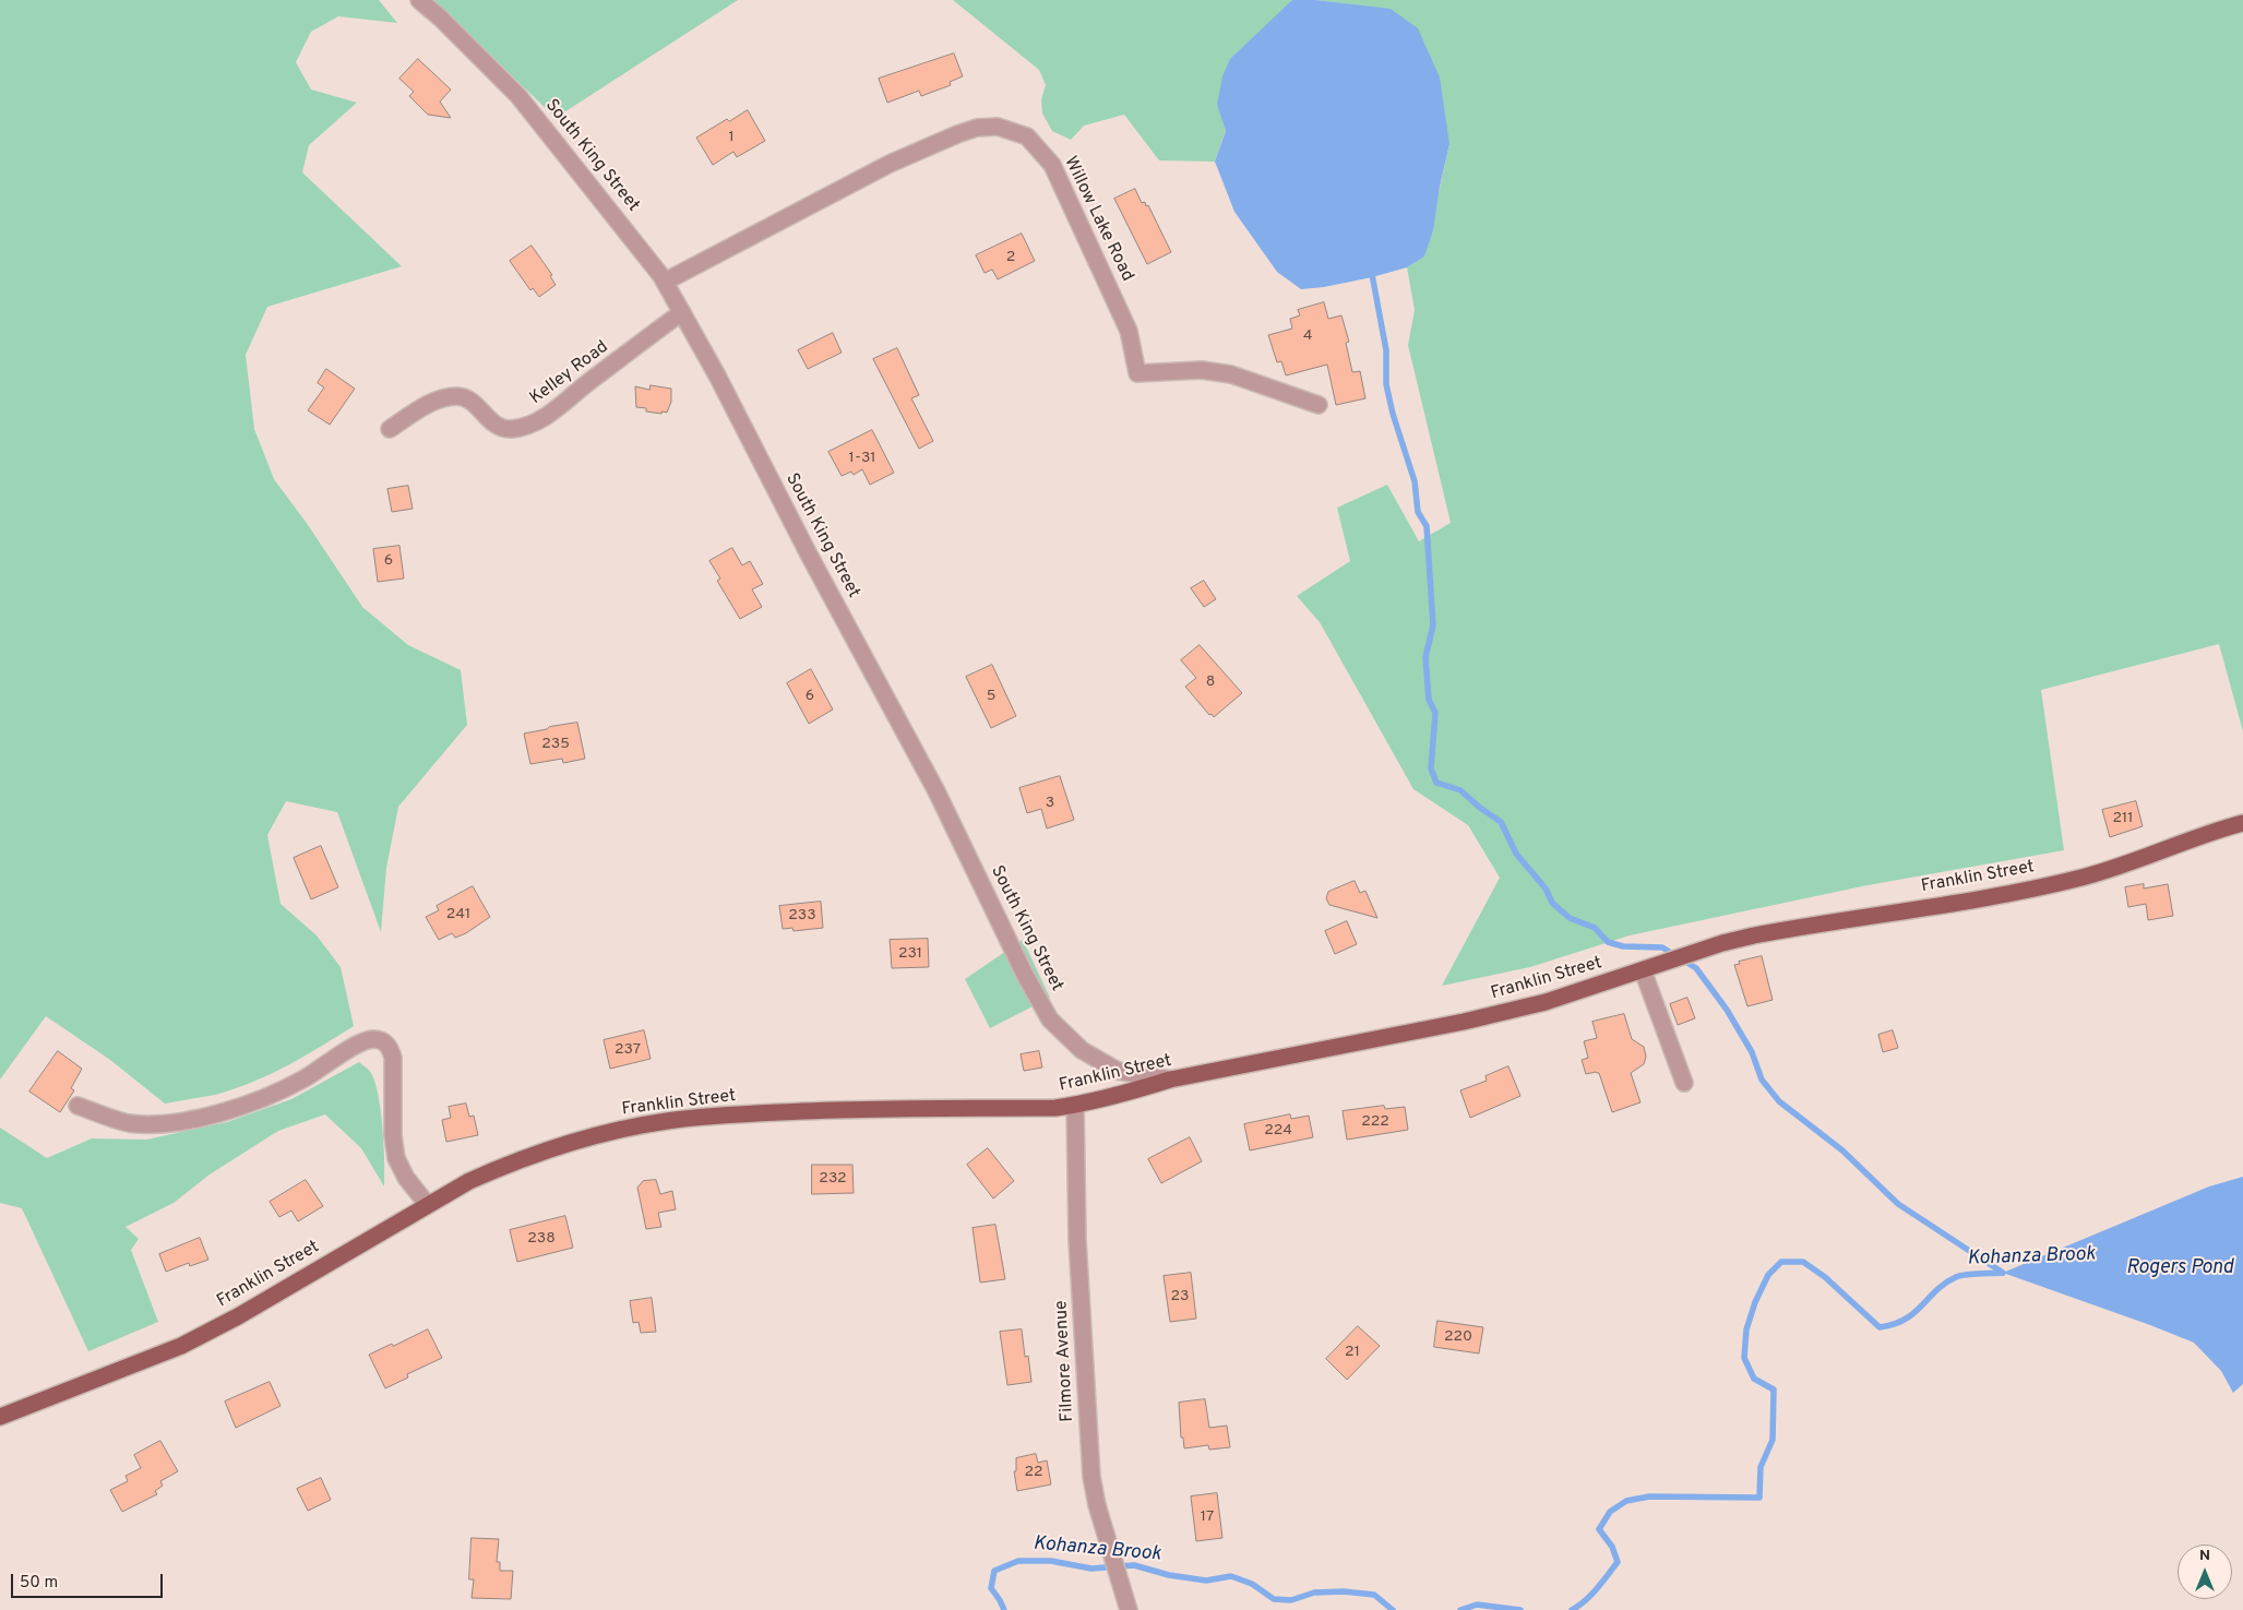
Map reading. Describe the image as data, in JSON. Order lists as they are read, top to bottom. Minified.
{"streets":{"main road":["Franklin Street"],"street":["South King Street","Willow Lake Road","Kelley Road","Filmore Avenue"]},"crossings":[["South King Street","Willow Lake Road"],["South King Street","Kelley Road"],["South King Street","Franklin Street"],["Franklin Street","Filmore Avenue"]],"water":["Kohanza Brook","Rogers Pond"],"house_numbers":["1","2","4","1-31","6","8","6","5","235","3","211","241","233","231","237","222","224","232","238","23","220","21","22","17"],"scale_bar":"50 m","north":"top"}
